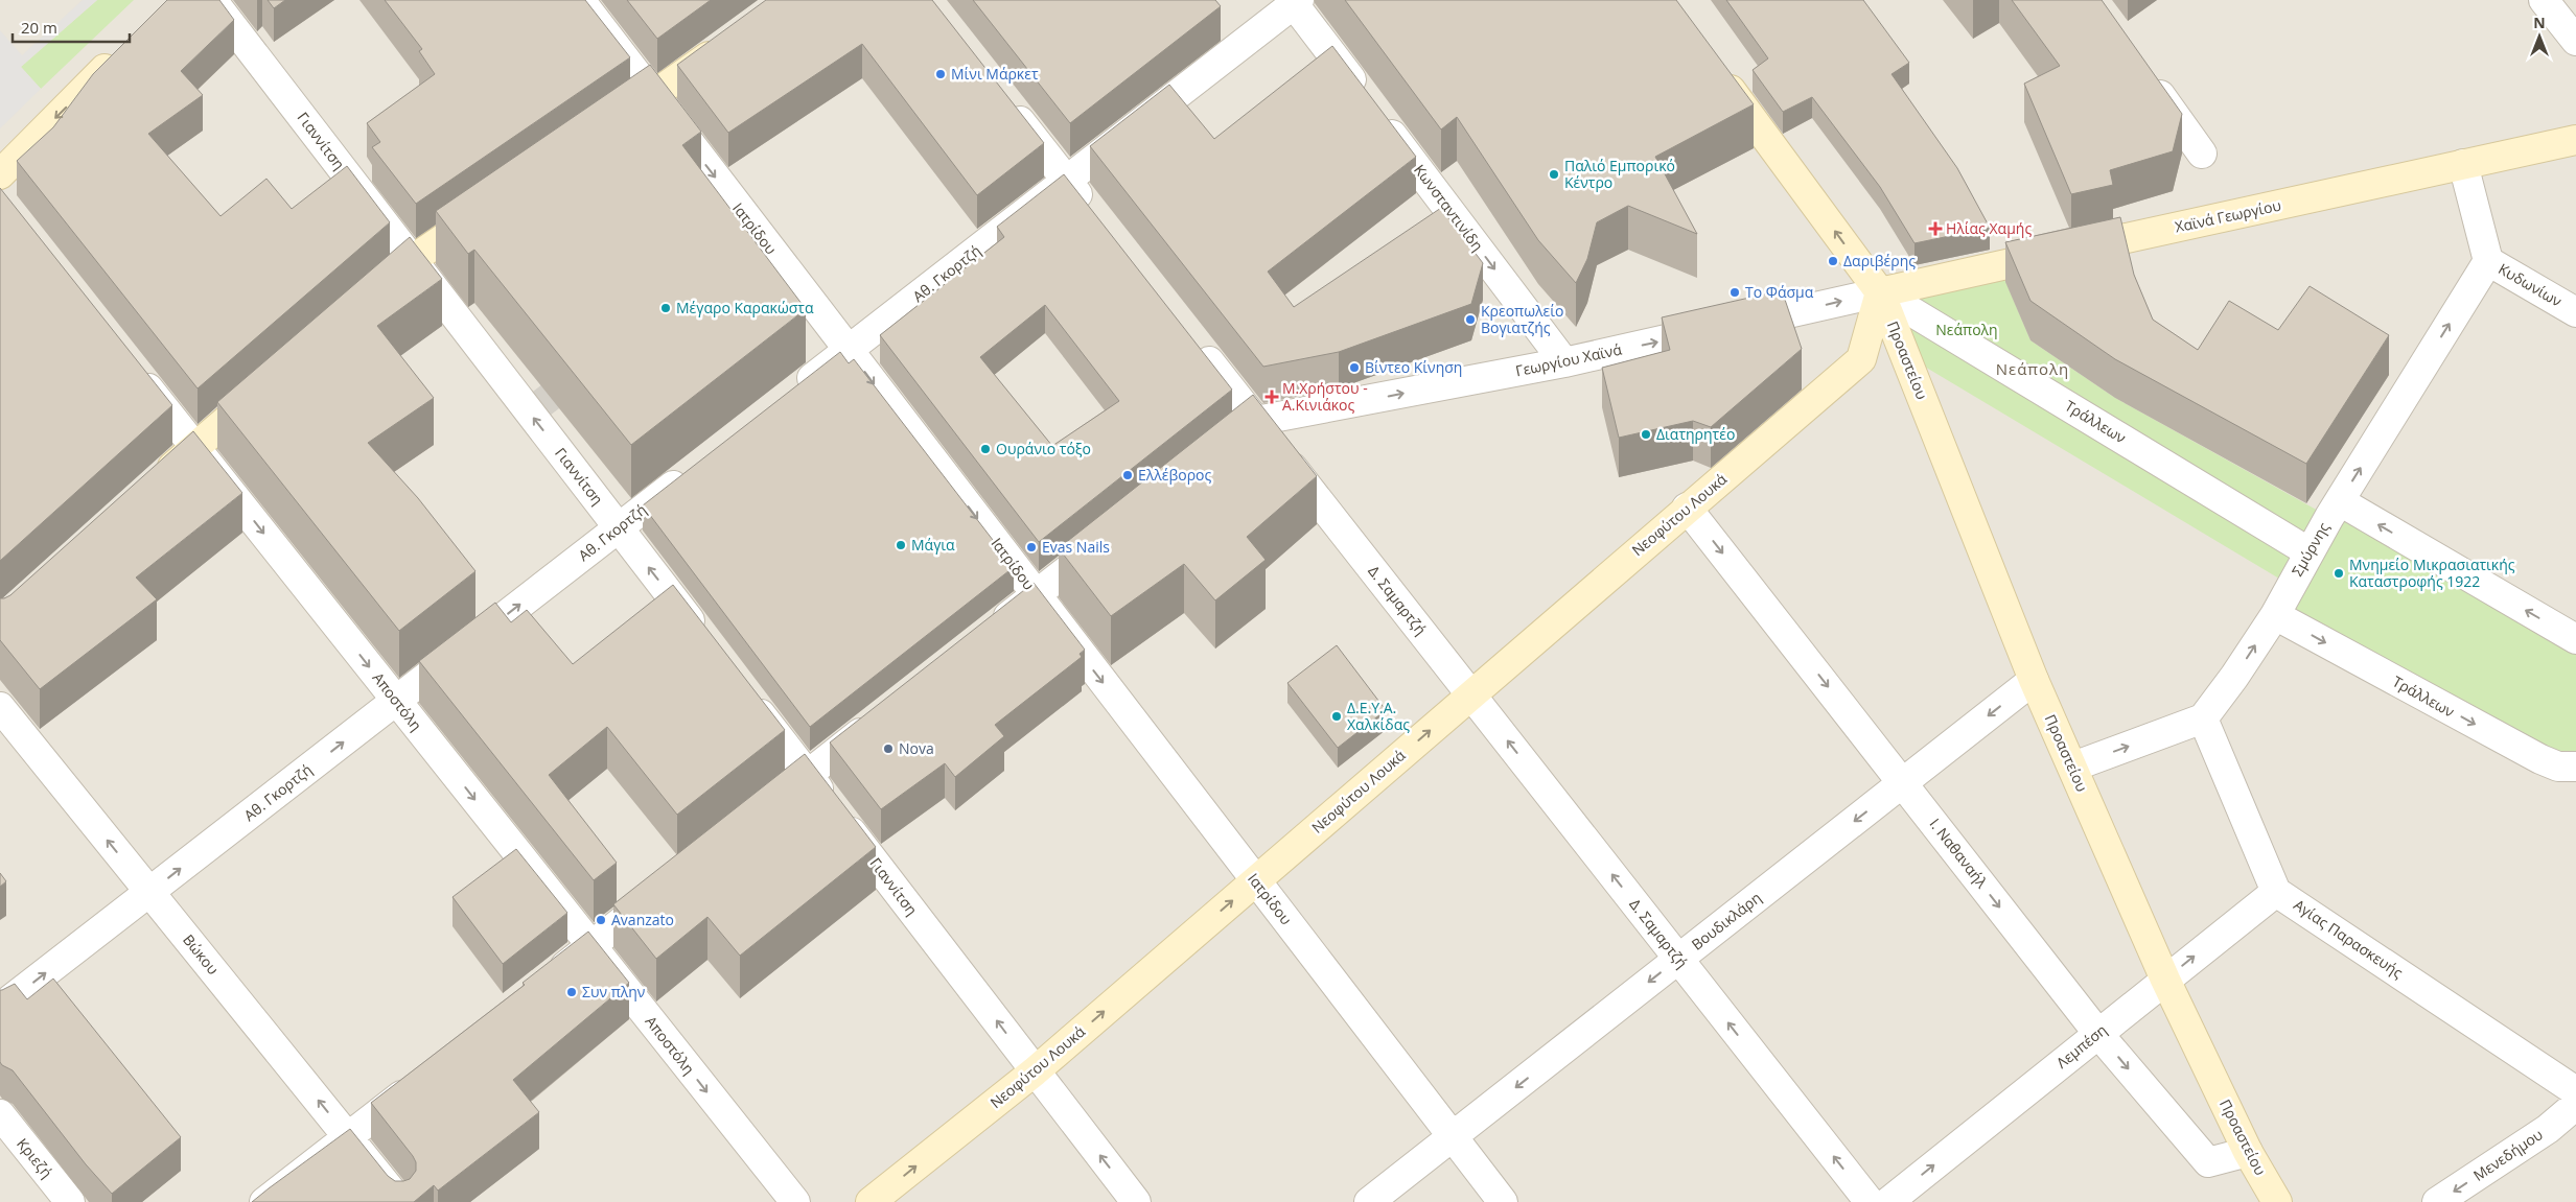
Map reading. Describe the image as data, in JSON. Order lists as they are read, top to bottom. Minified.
{"streets":{"main road":["Χαϊνά Γεωργίου","Προαστείου","Νεοφύτου Λουκά"],"street":["Γιαννίτση","Κωνσταντινίδη","Ιατρίδου","Αθ. Γκορτζή","Κυδωνίων","Γεωργίου Χαϊνά","Τράλλεων","Σμύρνης","Δ. Σαμαρτζή","Αποστόλη","Ι. Ναθαναήλ","Βουδικλάρη","Αγίας Παρασκευής","Βώκου","Λεμπέση","Μενεδήμου","Κριεζή"]},"crossings":[["Γιαννίτση","Αθ. Γκορτζή"],["Γιαννίτση","Νεοφύτου Λουκά"],["Κωνσταντινίδη","Αθ. Γκορτζή"],["Κωνσταντινίδη","Γεωργίου Χαϊνά"],["Χαϊνά Γεωργίου","Κυδωνίων"],["Χαϊνά Γεωργίου","Γεωργίου Χαϊνά"],["Χαϊνά Γεωργίου","Προαστείου"],["Χαϊνά Γεωργίου","Τράλλεων"],["Χαϊνά Γεωργίου","Νεοφύτου Λουκά"],["Ιατρίδου","Αθ. Γκορτζή"],["Ιατρίδου","Νεοφύτου Λουκά"],["Ιατρίδου","Βουδικλάρη"],["Αθ. Γκορτζή","Αποστόλη"],["Αθ. Γκορτζή","Βώκου"],["Κυδωνίων","Σμύρνης"],["Γεωργίου Χαϊνά","Προαστείου"],["Γεωργίου Χαϊνά","Τράλλεων"],["Γεωργίου Χαϊνά","Νεοφύτου Λουκά"],["Γεωργίου Χαϊνά","Δ. Σαμαρτζή"],["Προαστείου","Τράλλεων"],["Προαστείου","Νεοφύτου Λουκά"],["Προαστείου","Ι. Ναθαναήλ"],["Προαστείου","Βουδικλάρη"],["Προαστείου","Λεμπέση"],["Τράλλεων","Νεοφύτου Λουκά"],["Τράλλεων","Σμύρνης"],["Νεοφύτου Λουκά","Δ. Σαμαρτζή"],["Νεοφύτου Λουκά","Ι. Ναθαναήλ"],["Δ. Σαμαρτζή","Βουδικλάρη"],["Ι. Ναθαναήλ","Βουδικλάρη"],["Ι. Ναθαναήλ","Λεμπέση"],["Αγίας Παρασκευής","Λεμπέση"]],"one_way":["Γιαννίτση","Κωνσταντινίδη","Ιατρίδου","Αθ. Γκορτζή","Γεωργίου Χαϊνά","Νεοφύτου Λουκά","Σμύρνης","Δ. Σαμαρτζή","Αποστόλη","Ι. Ναθαναήλ","Βουδικλάρη","Βώκου","Λεμπέση","Μενεδήμου"],"districts":["Νεάπολη"],"parks":["Νεάπολη"],"places":{"other":["Μίνι Μάρκετ","Παλιό Εμπορικό Κέντρο","Δαριβέρης","Το Φάσμα","Μέγαρο Καρακώστα","Κρεοπωλείο Βογιατζής","Βίντεο Κίνηση","Διατηρητέο","Ουράνιο τόξο","Ελλέβορος","Μάγια","Evas Nails","Μνημείο Μικρασιατικής Καταστροφής 1922","Δ.Ε.Υ.Α. Χαλκίδας","Nova","Avanzato","Συν πλην"],"health":["Ηλίας Χαμής","Μ.Χρήστου - Α.Κινιάκος"]},"scale_bar":"20 m","north":"top"}
